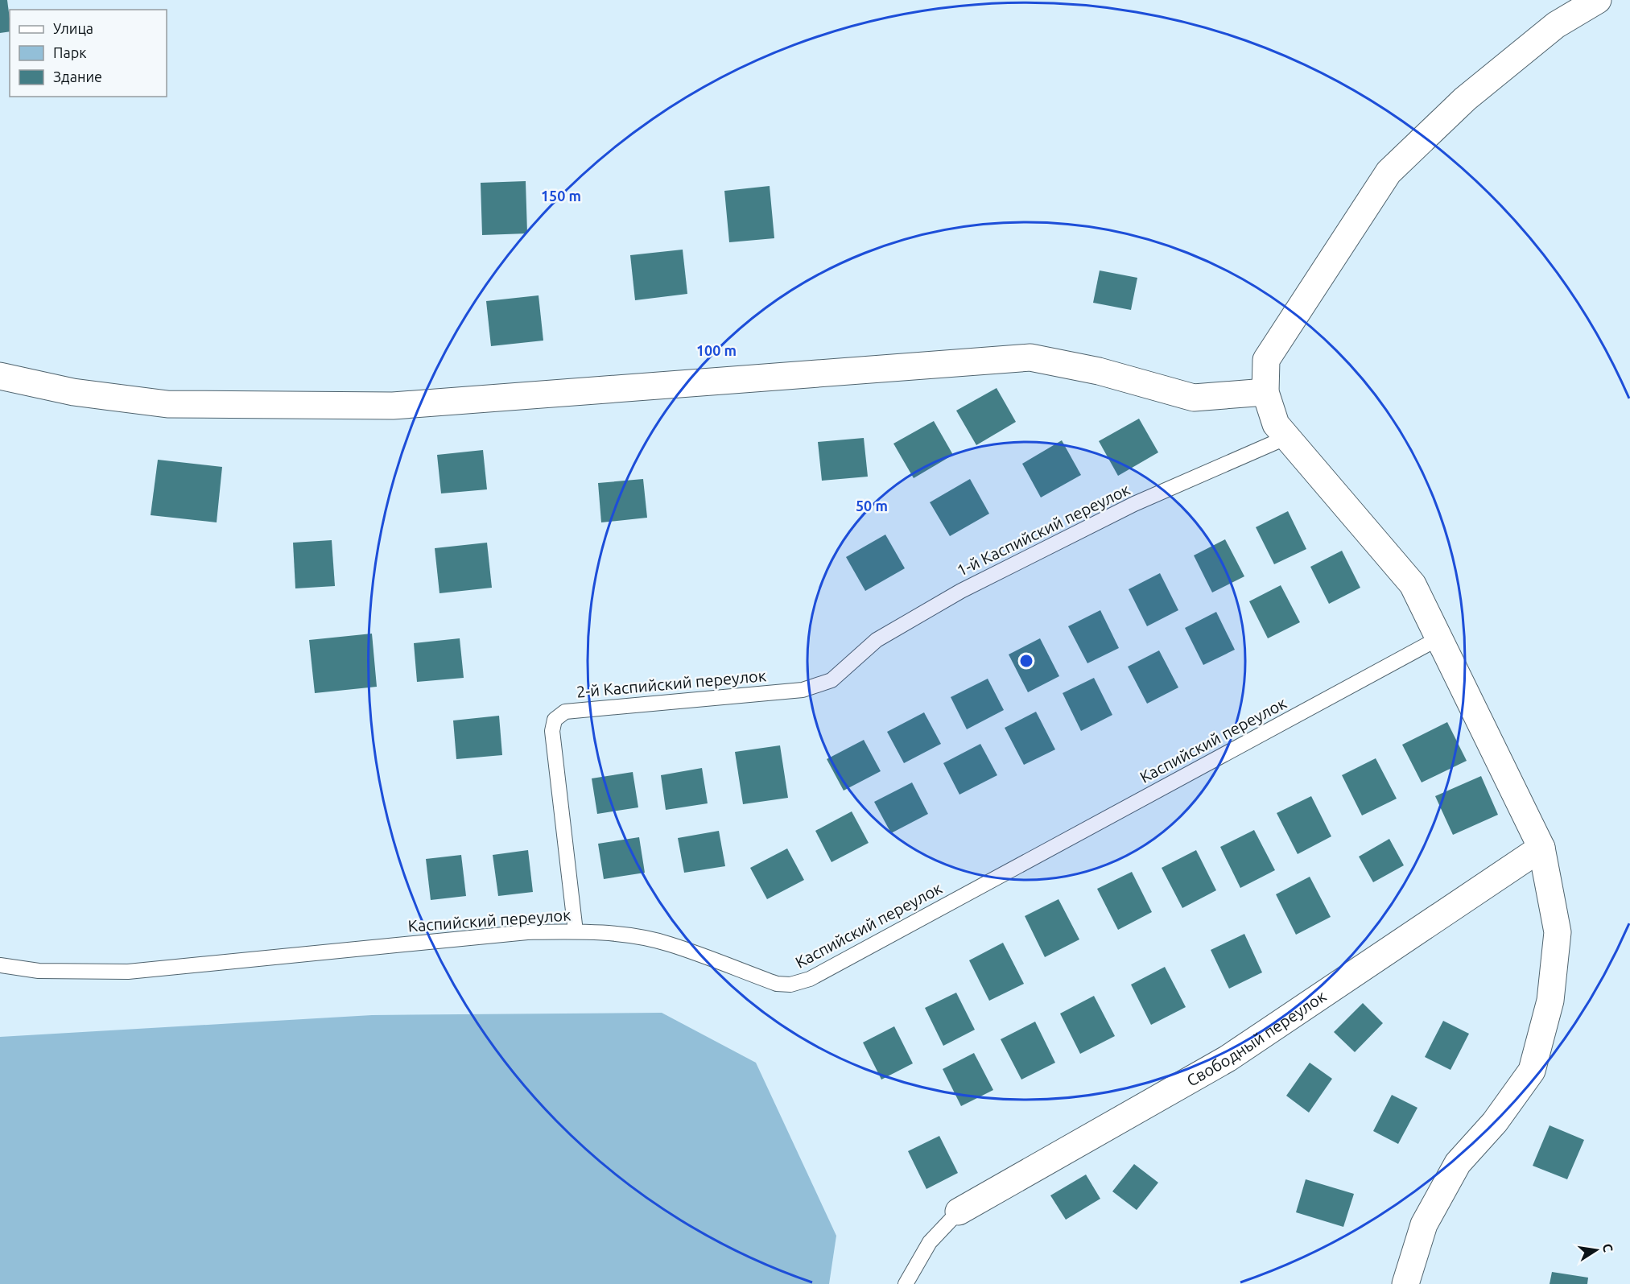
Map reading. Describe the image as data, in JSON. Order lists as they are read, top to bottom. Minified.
{"streets":{"street":["Свободный переулок"],"lane":["1-й Каспийский переулок","2-й Каспийский переулок","Каспийский переулок"]},"crossings":[["1-й Каспийский переулок","2-й Каспийский переулок"],["2-й Каспийский переулок","Каспийский переулок"]],"legend":["Улица","Парк","Здание"],"north":"right","rings":["150 m","100 m","50 m"]}
